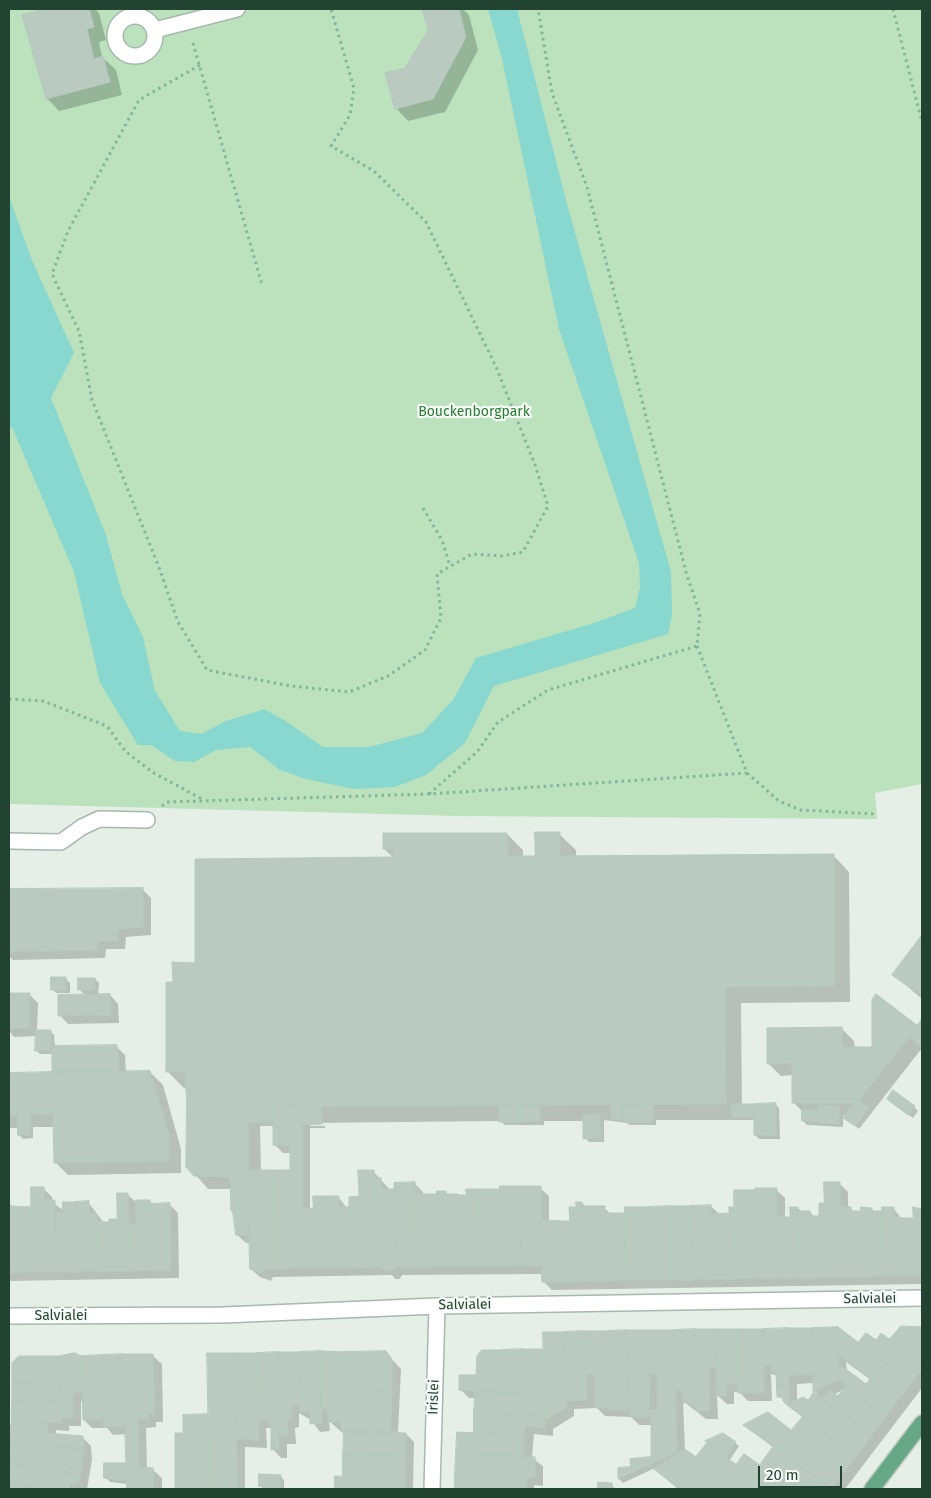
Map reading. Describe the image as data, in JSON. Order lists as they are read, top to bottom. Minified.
{"streets":{"street":["Salvialei","Irislei"]},"crossings":[["Salvialei","Irislei"]],"parks":["Bouckenborgpark"],"scale_bar":"20 m"}
